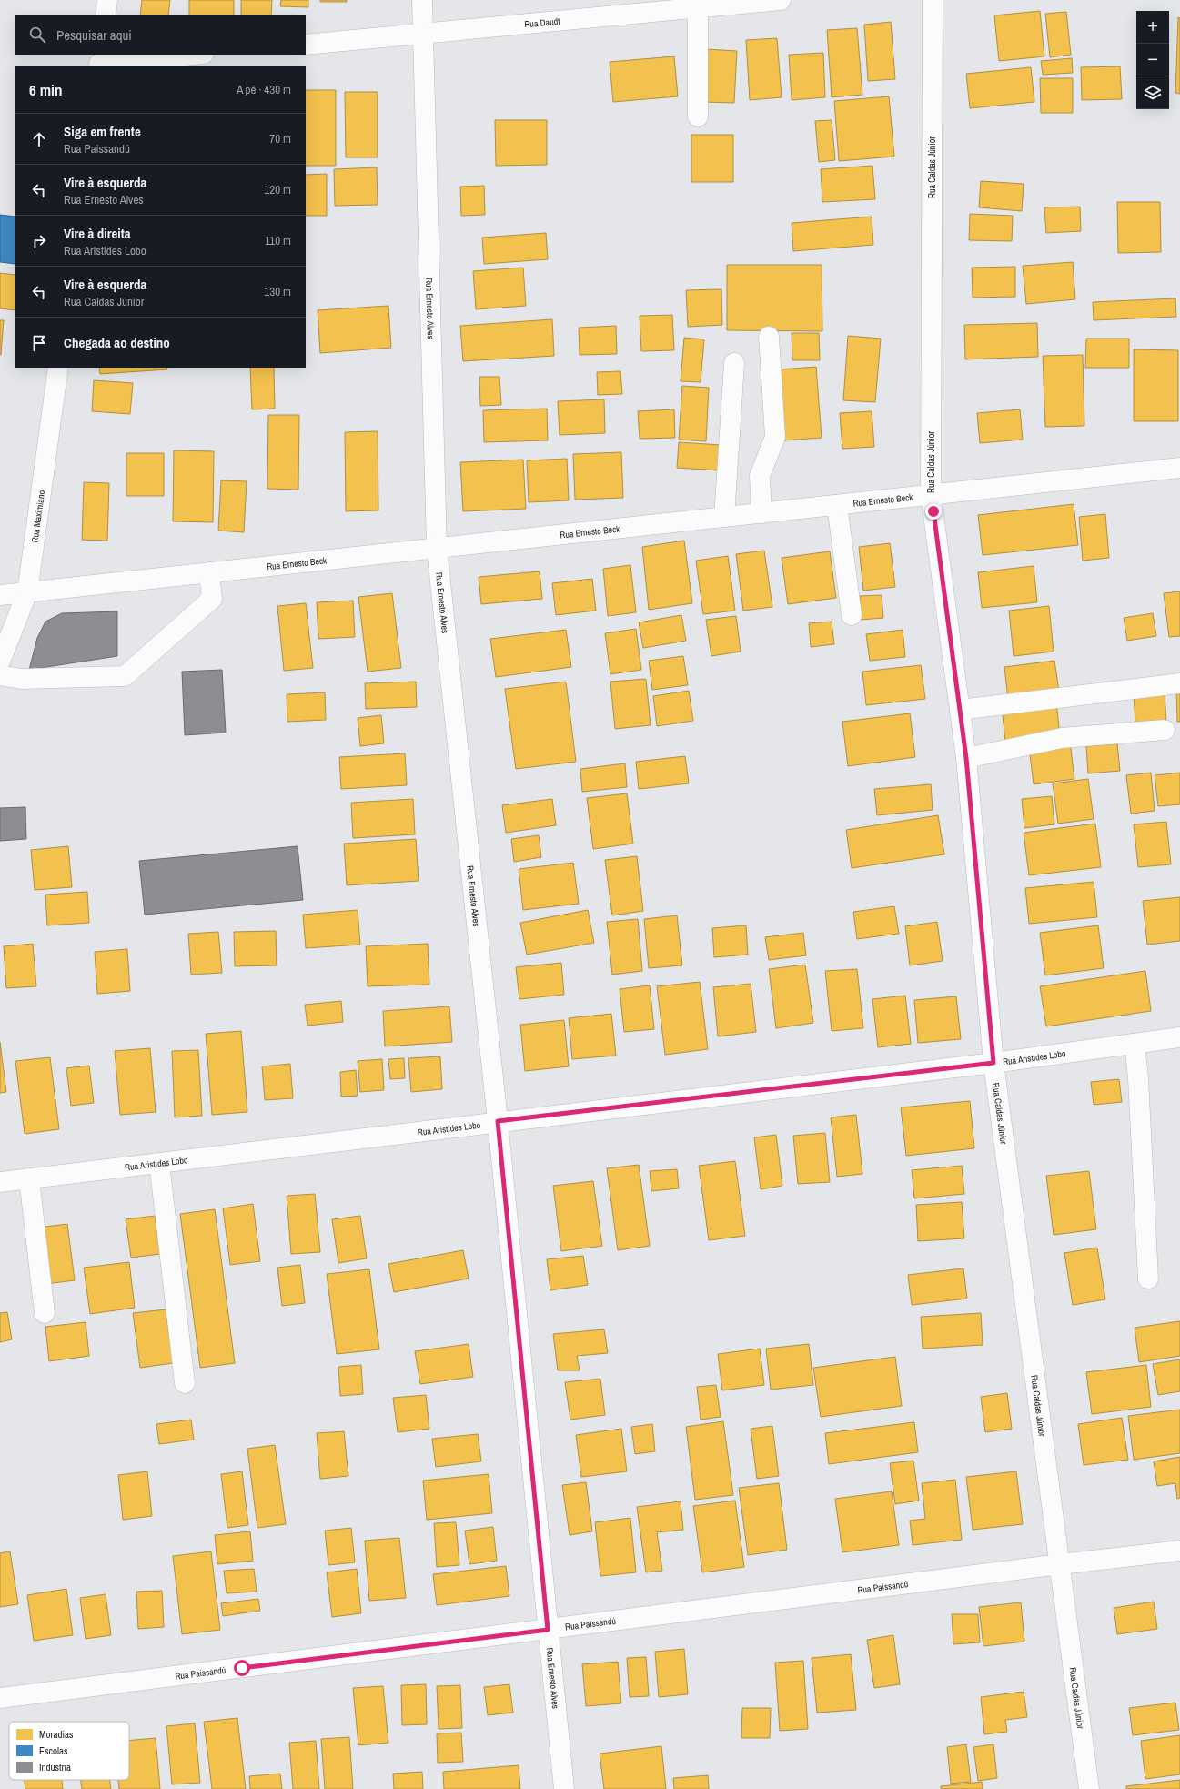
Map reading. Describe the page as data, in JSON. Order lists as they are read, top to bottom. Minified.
{"streets":{"street":["Rua Daudt","Rua Caldas Júnior","Rua Ernesto Alves","Rua Ernesto Beck","Rua Maximiano","Rua Aristides Lobo","Rua Paissandú"]},"crossings":[["Rua Daudt","Rua Ernesto Alves"],["Rua Caldas Júnior","Rua Ernesto Beck"],["Rua Caldas Júnior","Rua Aristides Lobo"],["Rua Caldas Júnior","Rua Paissandú"],["Rua Ernesto Alves","Rua Ernesto Beck"],["Rua Ernesto Alves","Rua Aristides Lobo"],["Rua Ernesto Alves","Rua Paissandú"],["Rua Ernesto Beck","Rua Maximiano"]],"legend":["Moradias","Escolas","Indústria"],"page":{"map_buttons":["+","−"],"search":"Pesquisar aqui","heading":["6 min","A pé · 430 m"],"list":[["Siga em frente","Rua Paissandú","70 m"],["Vire à esquerda","Rua Ernesto Alves","120 m"],["Vire à direita","Rua Aristides Lobo","110 m"],["Vire à esquerda","Rua Caldas Júnior","130 m"],"Chegada ao destino"]}}
